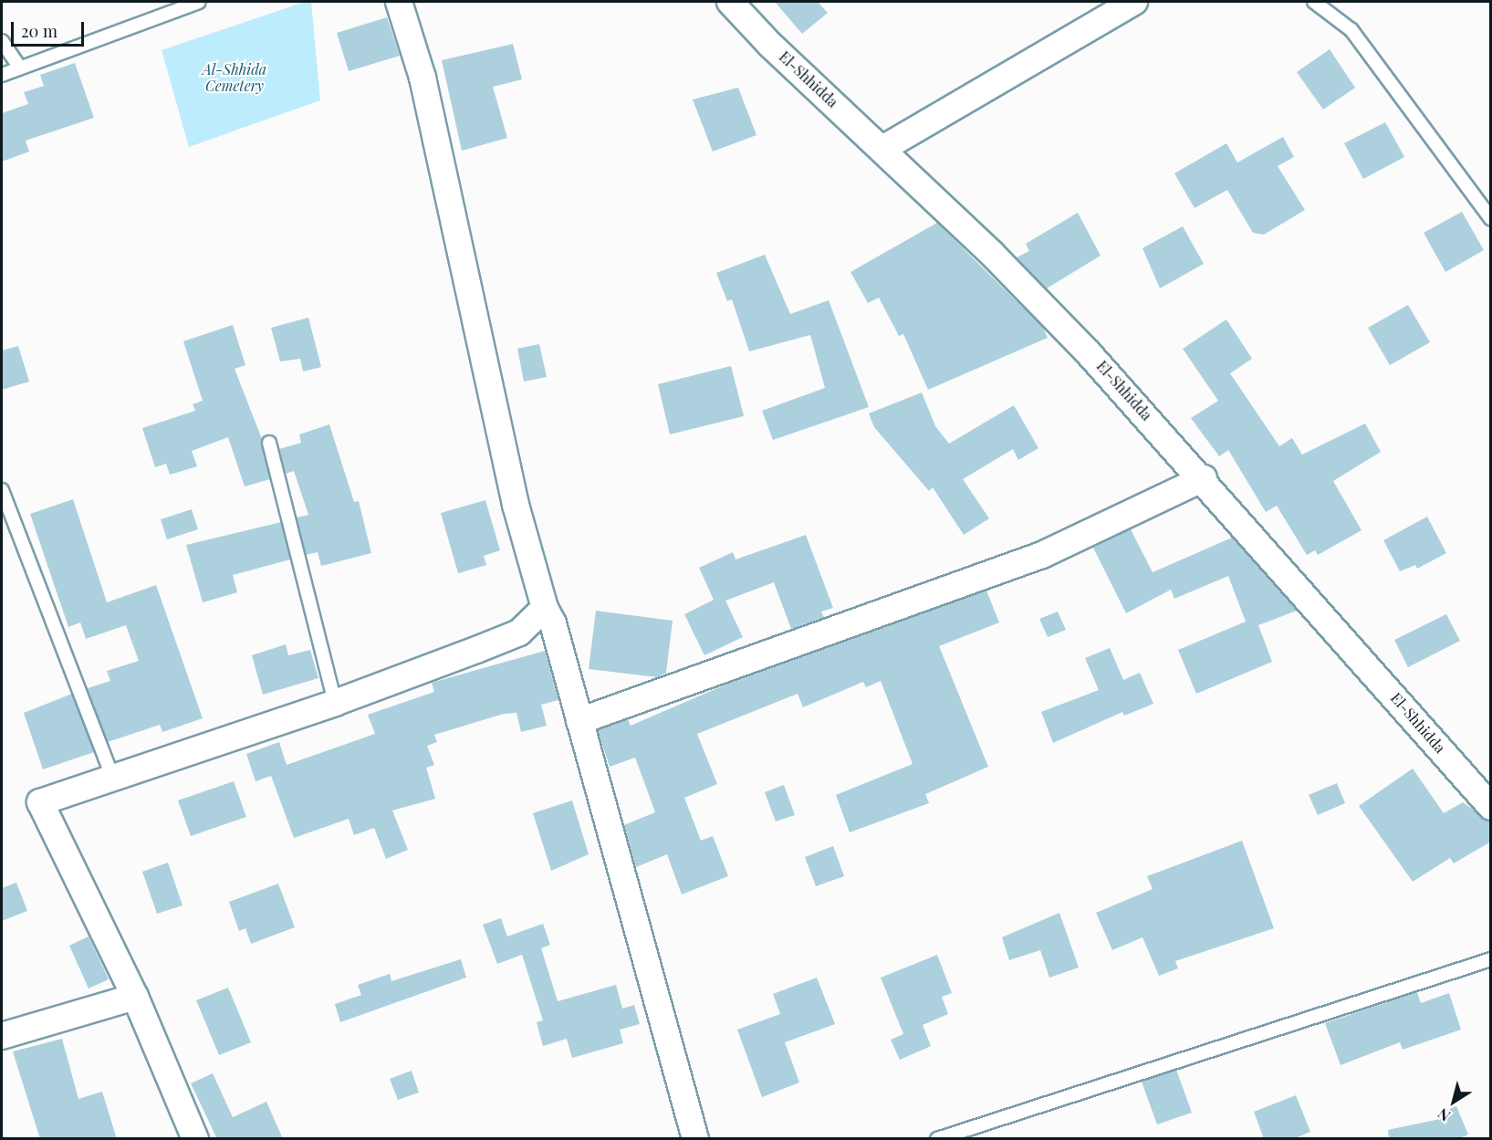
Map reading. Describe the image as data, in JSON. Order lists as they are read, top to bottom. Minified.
{"streets":{"street":["El-Shhidda"]},"parks":["Al-Shhida Cemetery"],"scale_bar":"20 m","north":"bottom left"}
